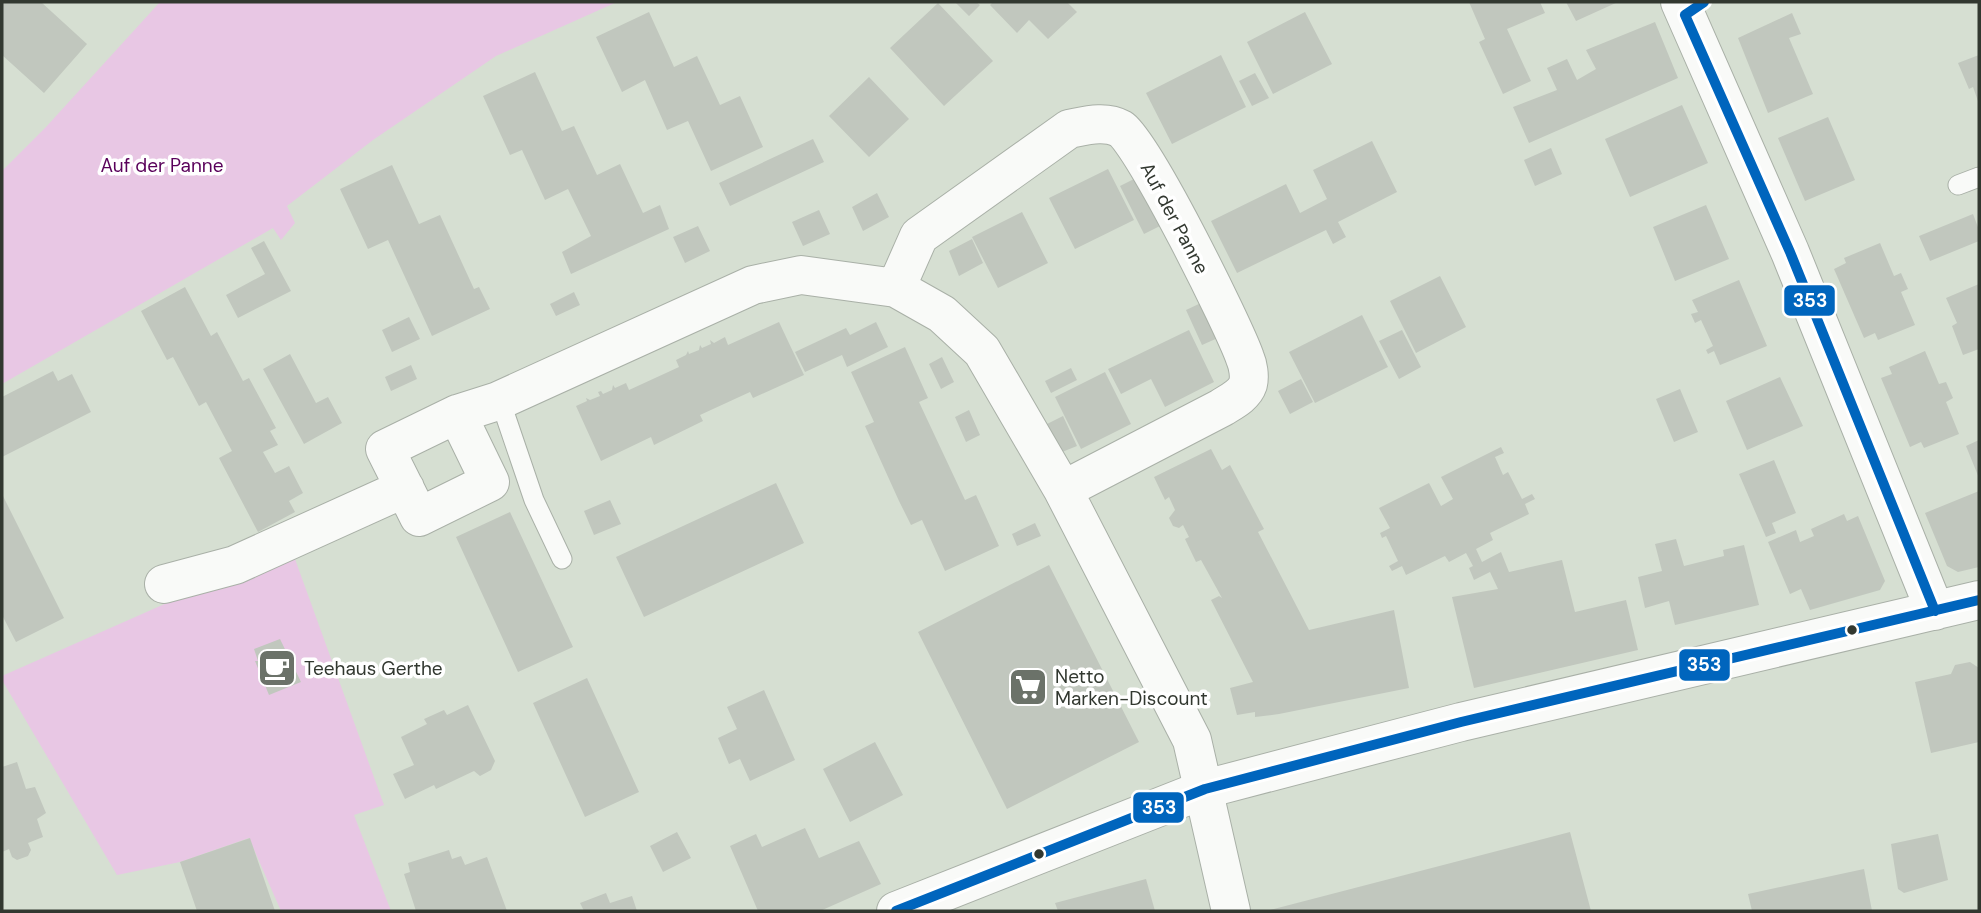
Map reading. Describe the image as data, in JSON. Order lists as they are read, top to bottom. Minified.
{"streets":{"street":["Auf der Panne"]},"parks":["Auf der Panne"],"places":{"cafe":["Teehaus Gerthe"],"supermarket":["Netto Marken-Discount"]},"lines":["transit line 353"]}
